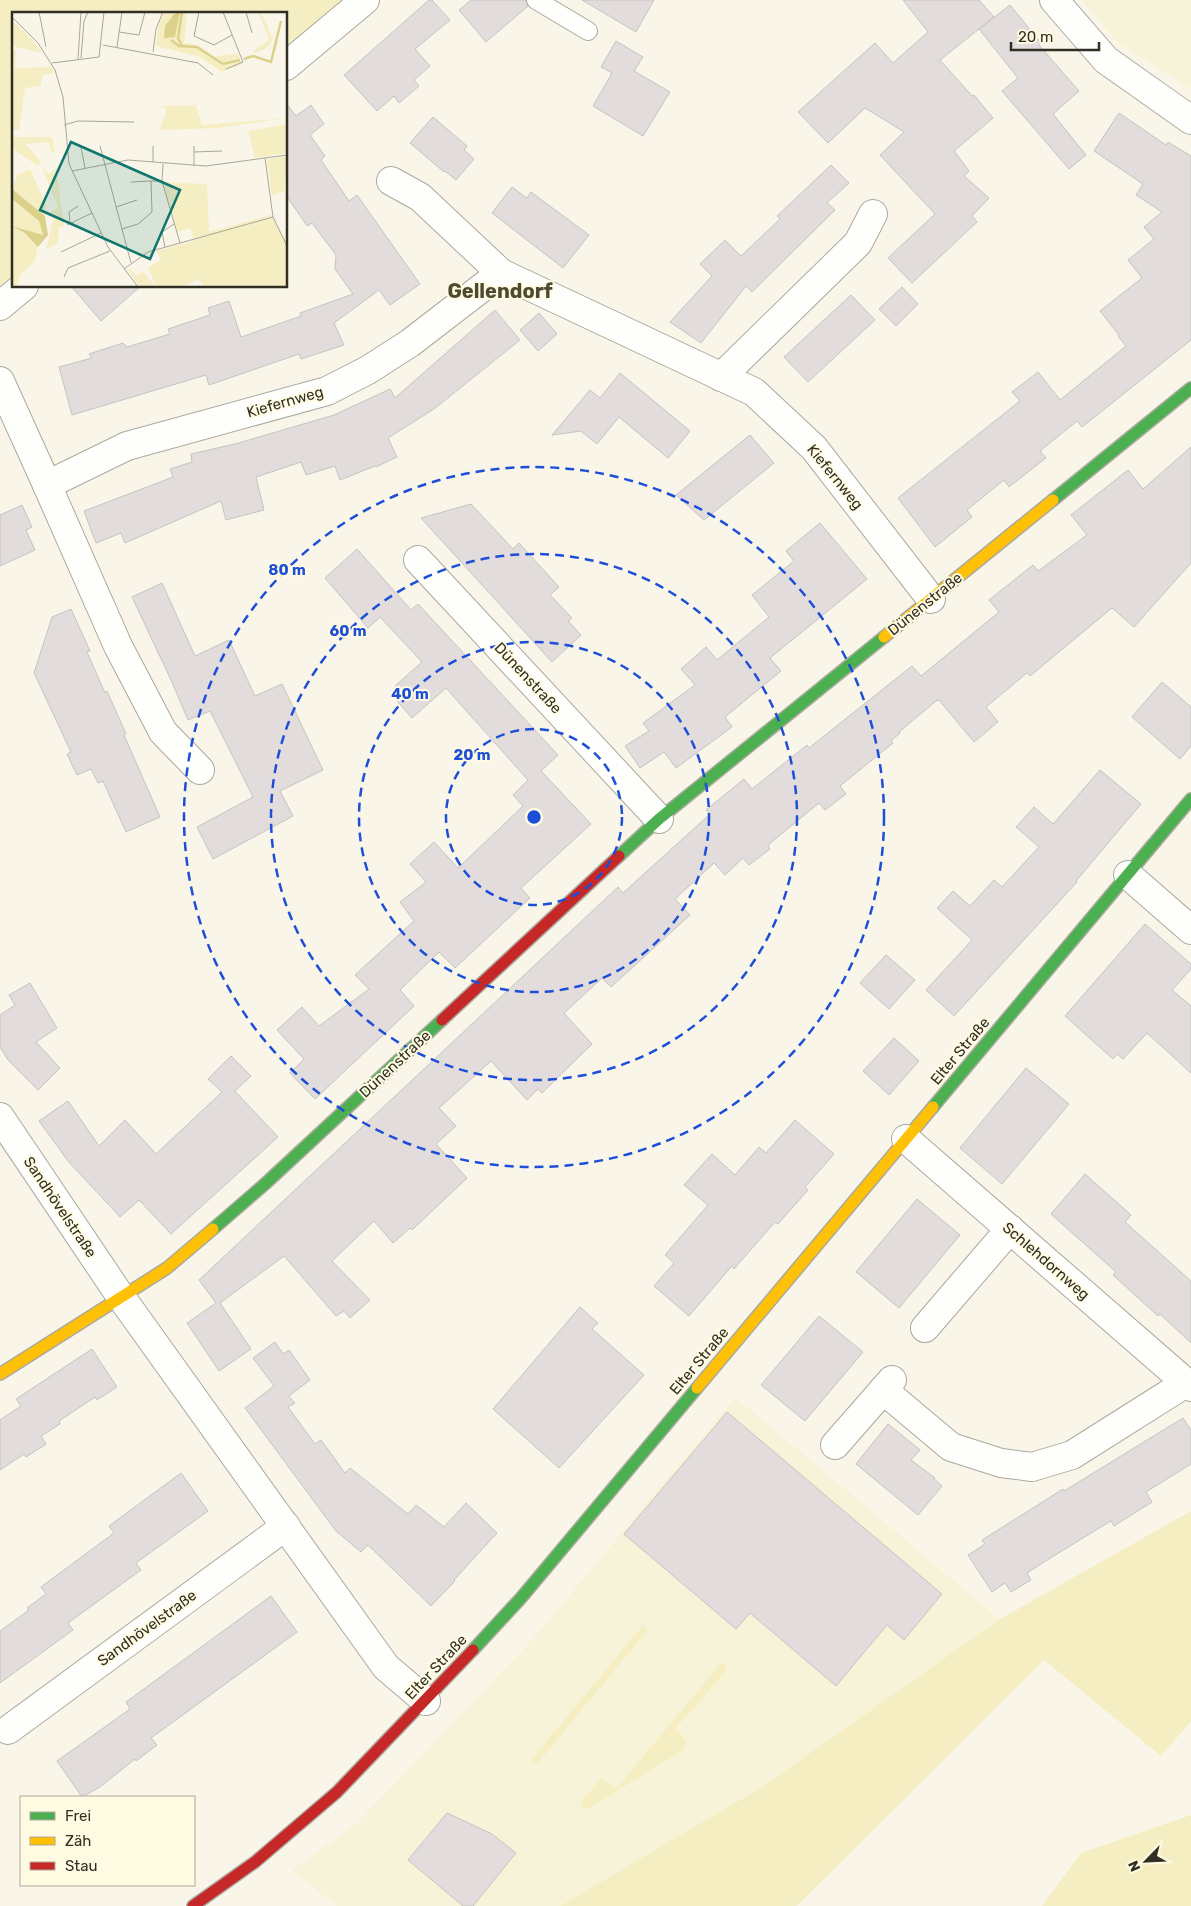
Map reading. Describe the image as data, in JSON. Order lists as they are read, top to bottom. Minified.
{"streets":{"street":["Kiefernweg","Dünenstraße","Elter Straße","Sandhövelstraße","Schlehdornweg"]},"crossings":[["Kiefernweg","Dünenstraße"],["Dünenstraße","Sandhövelstraße"],["Elter Straße","Sandhövelstraße"],["Elter Straße","Schlehdornweg"]],"districts":["Gellendorf"],"legend":["Frei","Zäh","Stau"],"scale_bar":"20 m","north":"bottom left","rings":["80 m","60 m","40 m","20 m"]}
